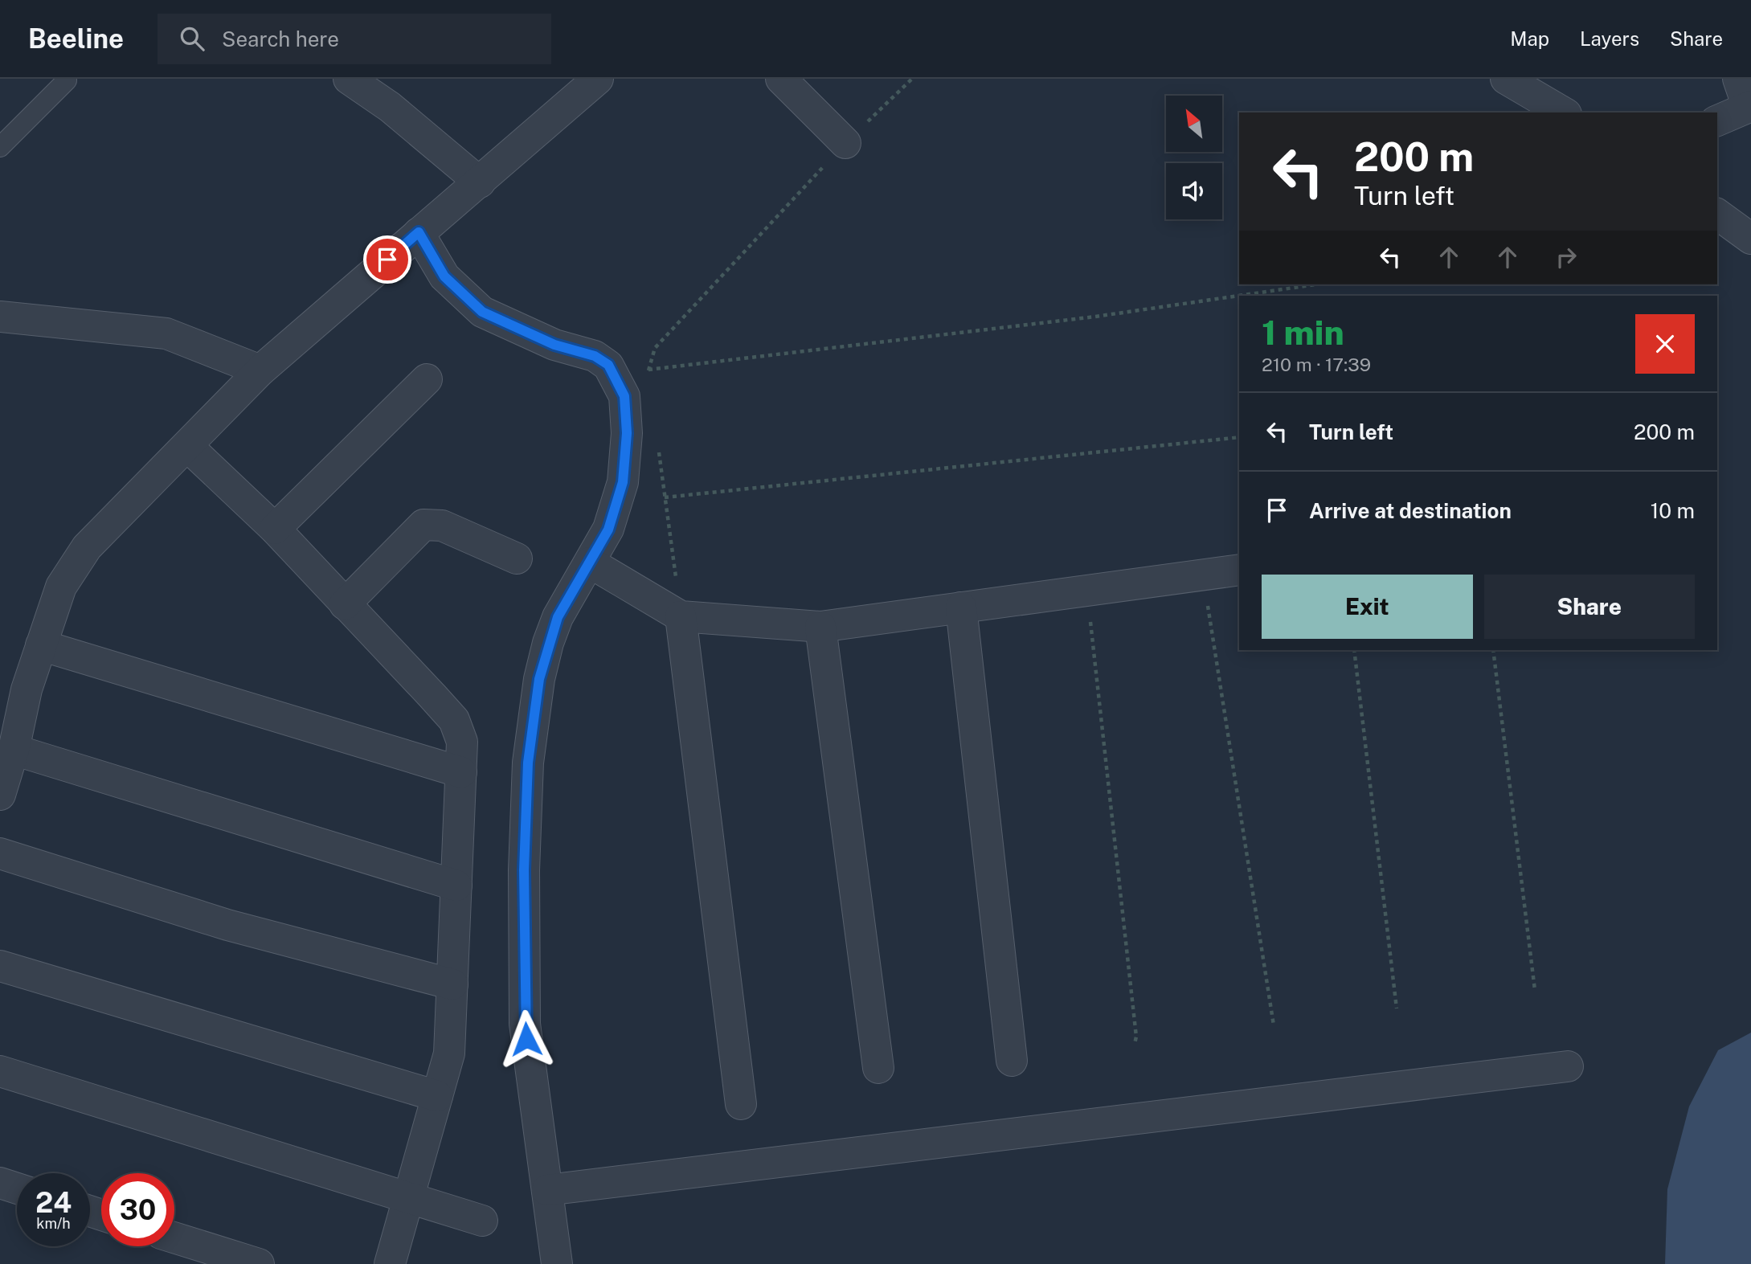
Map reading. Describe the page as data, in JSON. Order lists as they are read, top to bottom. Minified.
{"north":"top left","page":{"header":"Beeline","search":"Search here","nav":["Map","Layers","Share"],"turn":["200 m","Turn left"],"heading":["1 min","210 m · 17:39"],"list":[{"name":"Turn left","value":"200 m"},{"name":"Arrive at destination","value":"10 m"}],"buttons":["Exit","Share"],"speed":"24 km/h","limit":"30"}}
